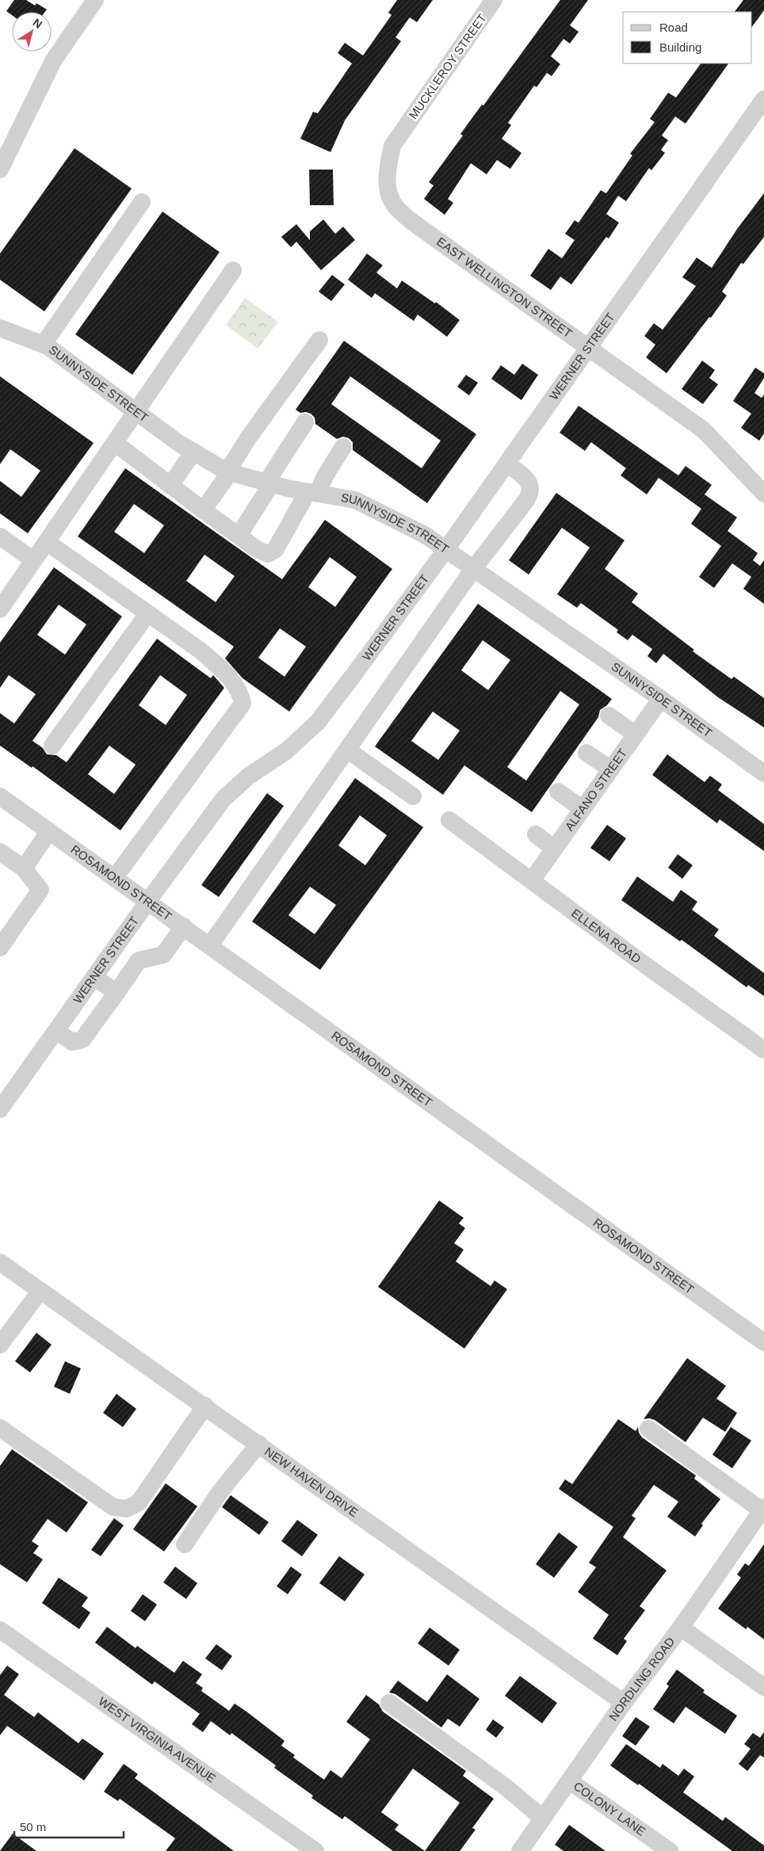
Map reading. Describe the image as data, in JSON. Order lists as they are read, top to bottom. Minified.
{"streets":{"street":["MUCKLEROY STREET","EAST WELLINGTON STREET","WERNER STREET","SUNNYSIDE STREET","ALFANO STREET","ROSAMOND STREET","ELLENA ROAD","NEW HAVEN DRIVE","NORDLING ROAD","WEST VIRGINIA AVENUE","COLONY LANE"]},"crossings":[["MUCKLEROY STREET","EAST WELLINGTON STREET"],["EAST WELLINGTON STREET","WERNER STREET"],["WERNER STREET","SUNNYSIDE STREET"],["WERNER STREET","ROSAMOND STREET"],["SUNNYSIDE STREET","ALFANO STREET"],["ALFANO STREET","ELLENA ROAD"],["NEW HAVEN DRIVE","NORDLING ROAD"],["NORDLING ROAD","COLONY LANE"]],"legend":["Road","Building"],"scale_bar":"50 m","north":"top right"}
